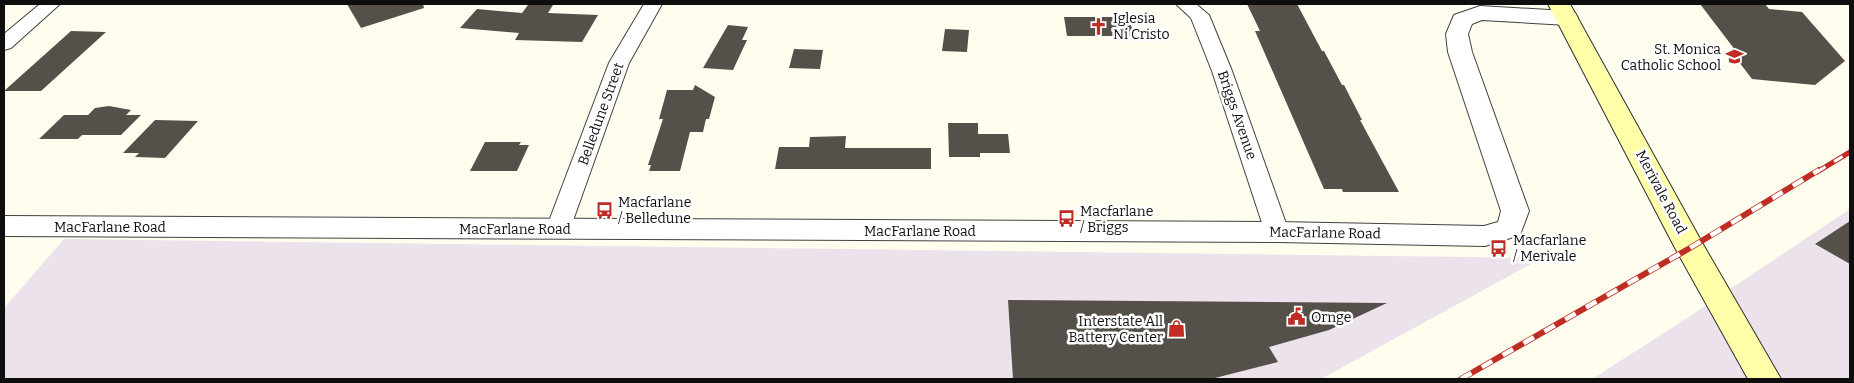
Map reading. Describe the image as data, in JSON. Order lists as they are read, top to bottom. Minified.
{"streets":{"main road":["Merivale Road"],"street":["Belledune Street","Briggs Avenue","MacFarlane Road"]},"crossings":[["Belledune Street","MacFarlane Road"],["Briggs Avenue","MacFarlane Road"],["Merivale Road","MacFarlane Road"]],"places":{"church":["Iglesia Ni Cristo"],"school or university":["St. Monica Catholic School"],"bus stop":["Macfarlane / Belledune","Macfarlane / Briggs","Macfarlane / Merivale"],"public building":["Ornge"],"shop":["Interstate All Battery Center"]}}
